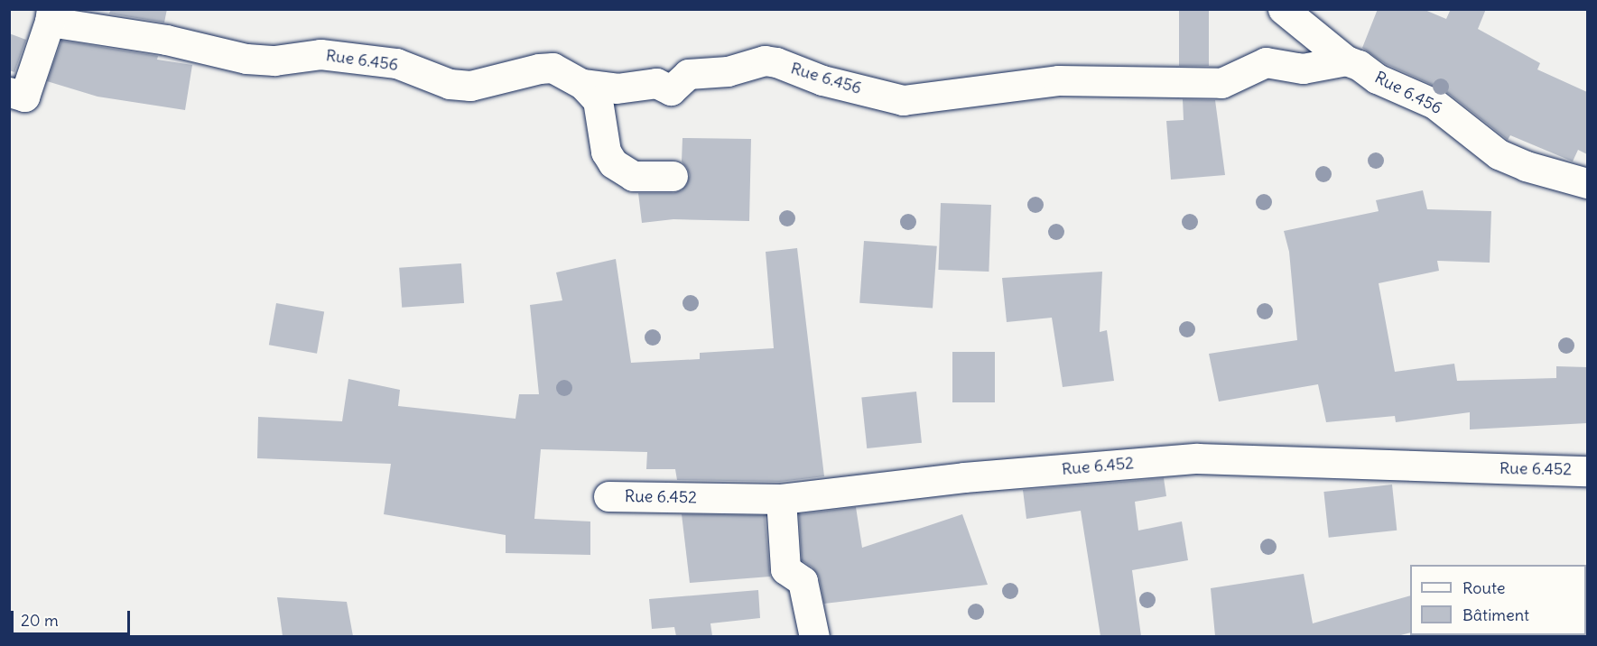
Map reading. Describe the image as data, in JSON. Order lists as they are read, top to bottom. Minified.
{"streets":{"street":["Rue 6.456","Rue 6.452"]},"legend":["Route","Bâtiment"],"scale_bar":"20 m"}
